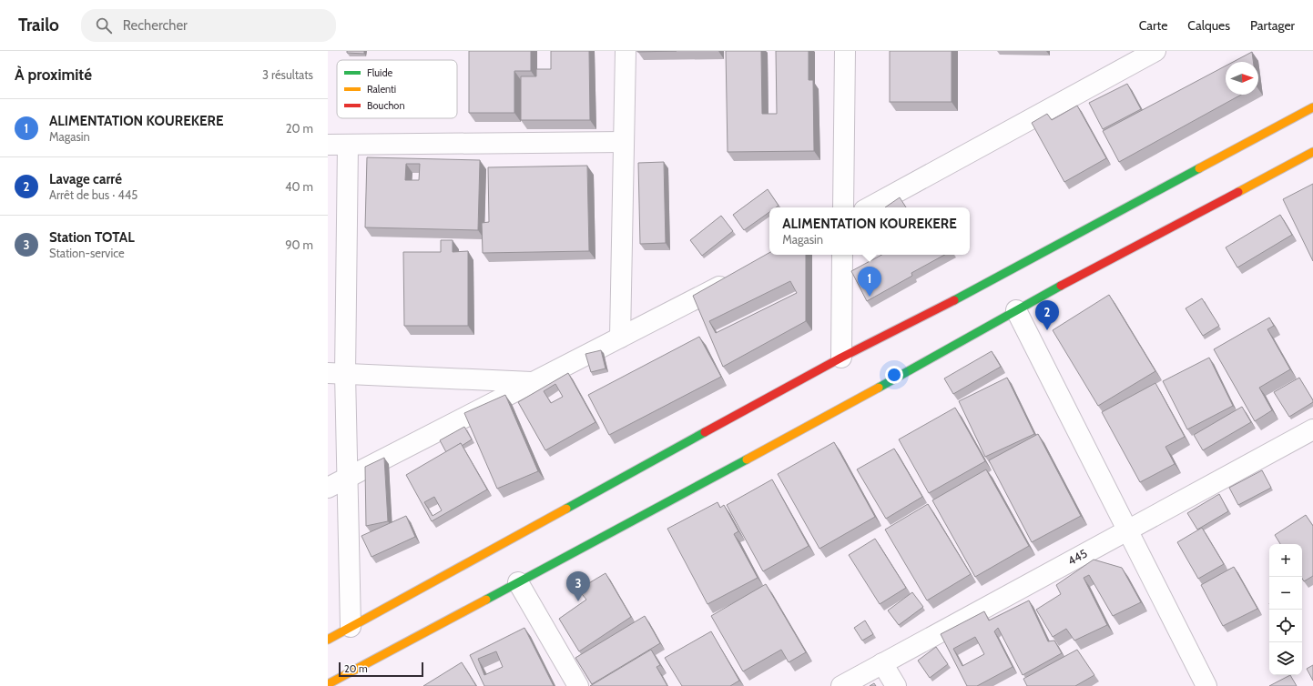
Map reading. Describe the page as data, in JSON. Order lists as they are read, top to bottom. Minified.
{"streets":{"street":["445"]},"legend":["Fluide","Ralenti","Bouchon"],"scale_bar":"20 m","north":"right","page":{"header":"Trailo","search":"Rechercher","nav":["Carte","Calques","Partager"],"heading":["À proximité","3 résultats"],"list":[{"mark":"1","name":"ALIMENTATION KOUREKERE","note":"Magasin","value":"20 m"},{"mark":"2","name":"Lavage carré","note":"Arrêt de bus · 445","value":"40 m"},{"mark":"3","name":"Station TOTAL","note":"Station-service","value":"90 m"}],"popup":["ALIMENTATION KOUREKERE","Magasin"],"pins":["1","2","3"],"map_buttons":["+","−"],"scale":"20 m"}}
